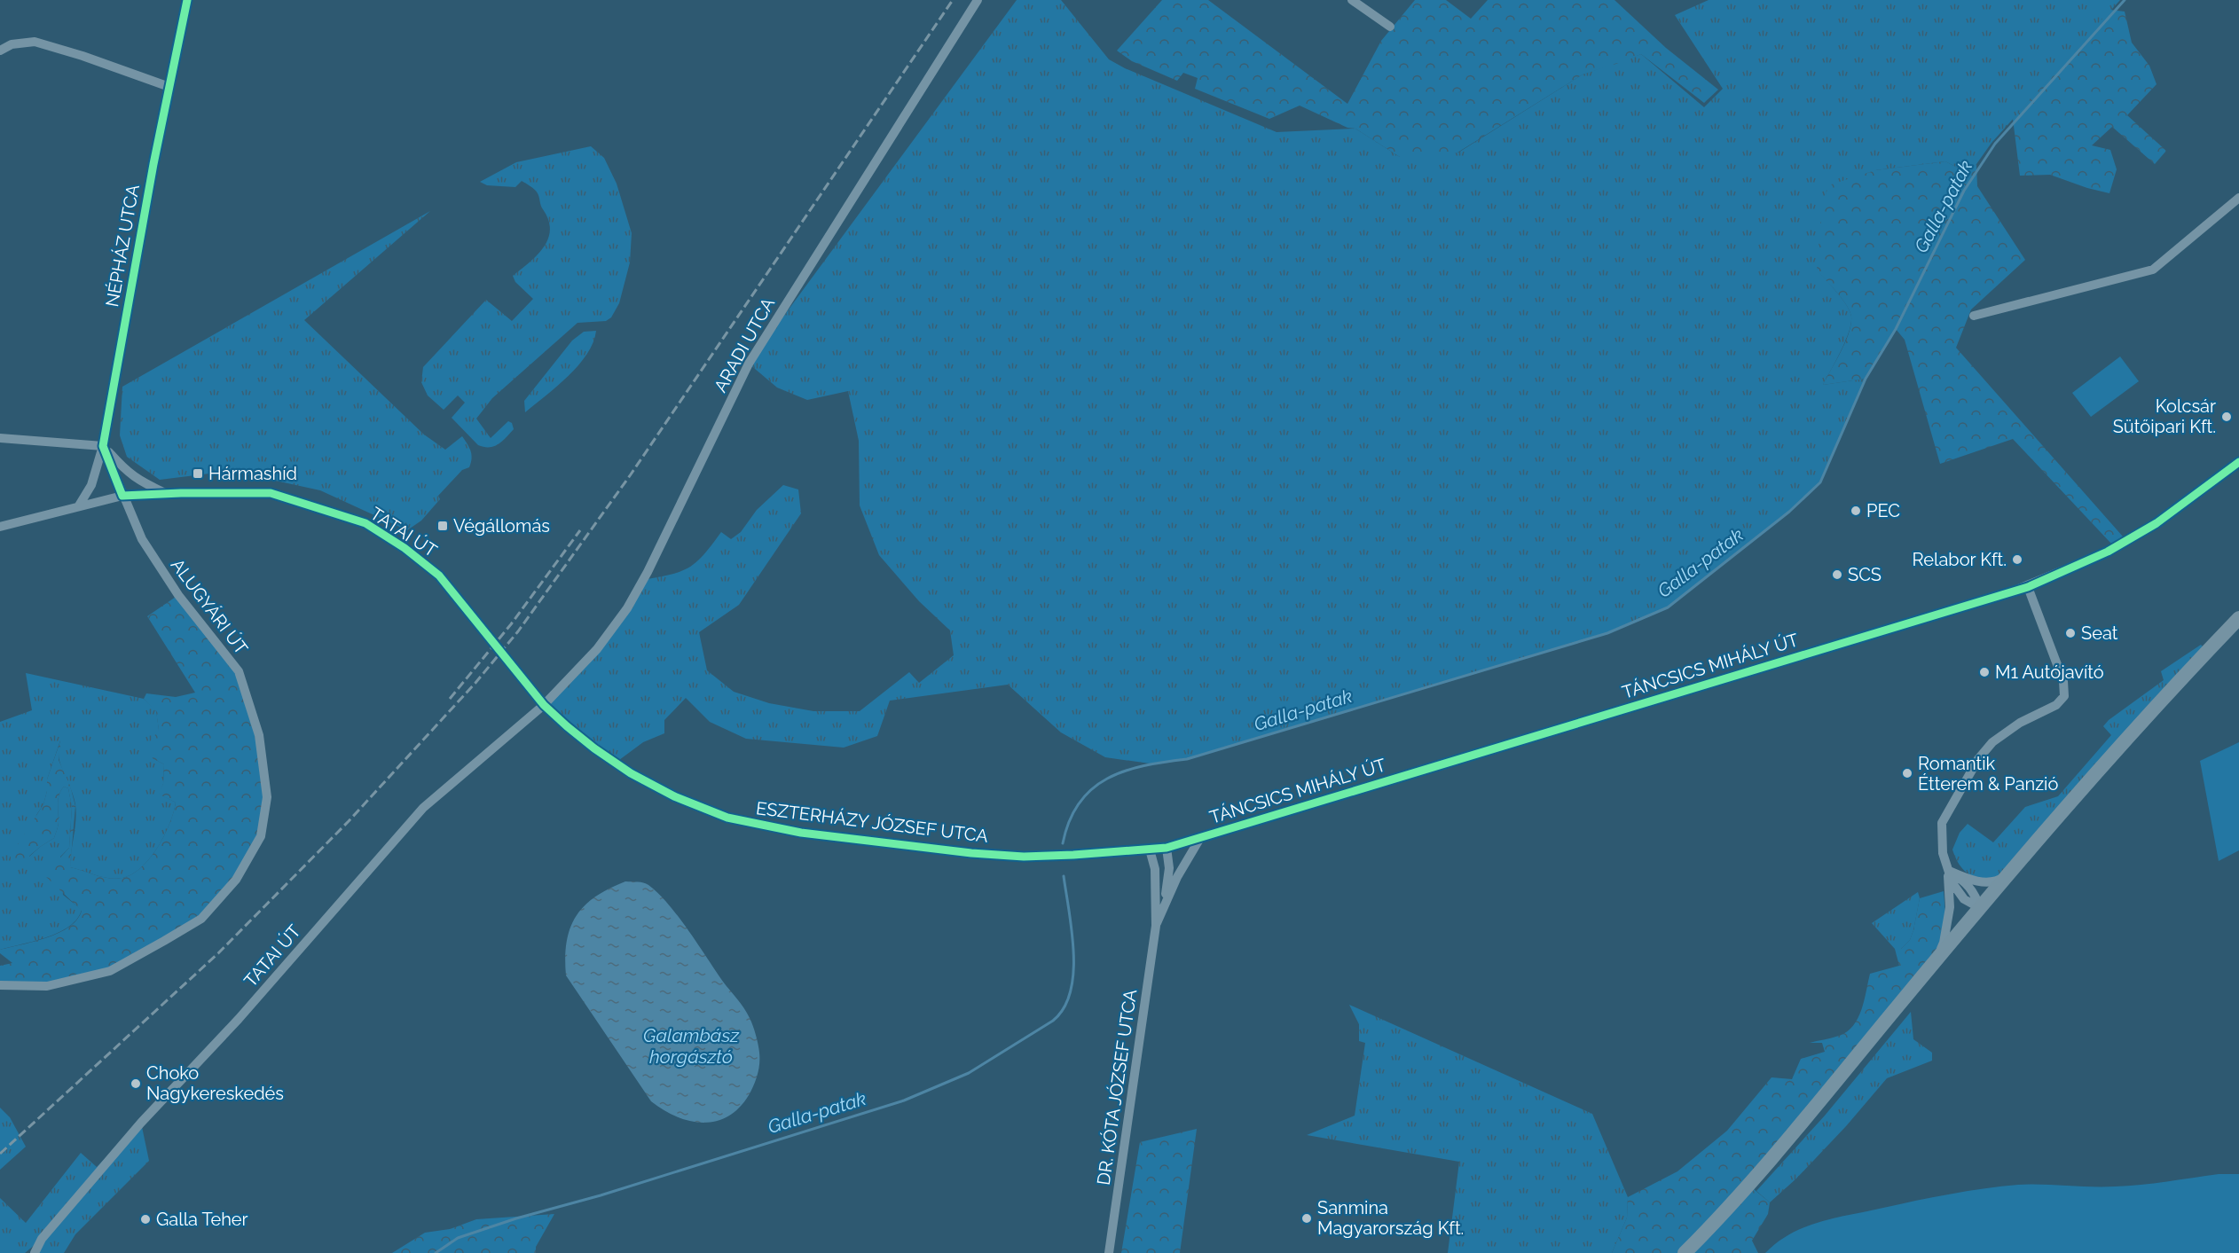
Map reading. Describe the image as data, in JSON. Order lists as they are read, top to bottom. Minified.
{"streets":{"street":["NÉPHÁZ UTCA","ARADI UTCA","TATAI ÚT","ALUGYÁRI ÚT","TÁNCSICS MIHÁLY ÚT","ESZTERHÁZY JÓZSEF UTCA","DR. KÓTA JÓZSEF UTCA"]},"crossings":[["NÉPHÁZ UTCA","TATAI ÚT"],["ARADI UTCA","TATAI ÚT"],["ARADI UTCA","ESZTERHÁZY JÓZSEF UTCA"],["TATAI ÚT","ALUGYÁRI ÚT"],["TATAI ÚT","ESZTERHÁZY JÓZSEF UTCA"],["TÁNCSICS MIHÁLY ÚT","ESZTERHÁZY JÓZSEF UTCA"],["TÁNCSICS MIHÁLY ÚT","DR. KÓTA JÓZSEF UTCA"],["ESZTERHÁZY JÓZSEF UTCA","DR. KÓTA JÓZSEF UTCA"]],"water":["Galla-patak","Galambász horgásztó"],"places":{"other":["Kolcsár Sütőipari Kft.","PEC","Relabor Kft.","SCS","Seat","M1 Autójavító","Romantik Étterem & Panzió","Choko Nagykereskedés","Sanmina Magyarország Kft.","Galla Teher"],"transit":["Hármashíd","Végállomás"]}}
